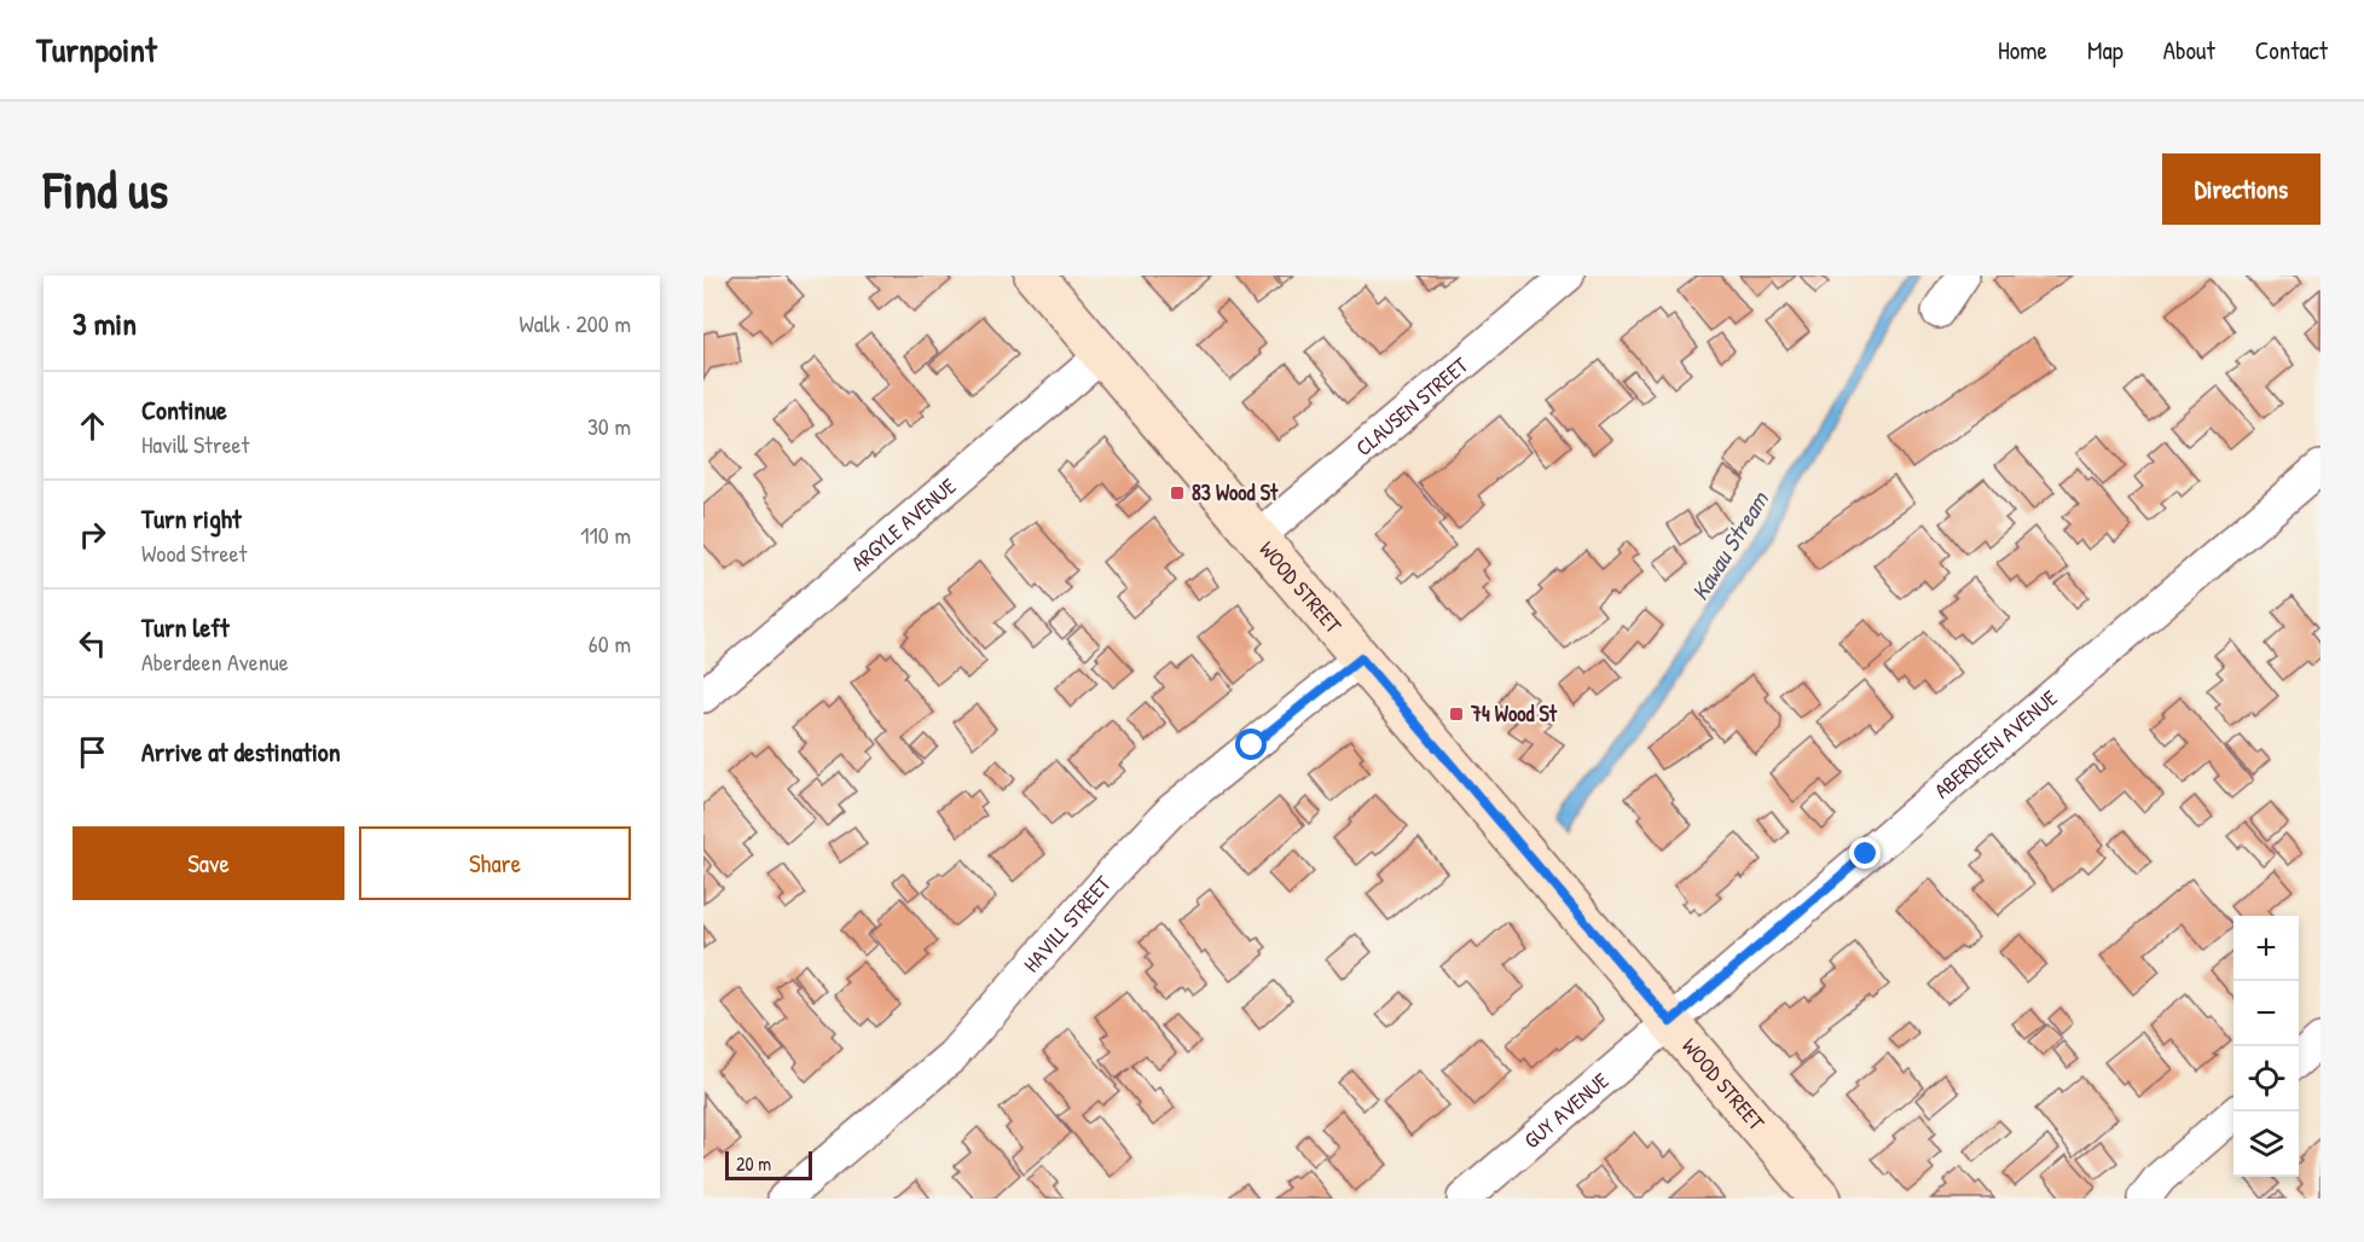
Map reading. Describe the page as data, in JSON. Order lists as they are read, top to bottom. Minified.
{"streets":{"street":["CLAUSEN STREET","ARGYLE AVENUE","WOOD STREET","ABERDEEN AVENUE","HAVILL STREET","GUY AVENUE"]},"crossings":[["CLAUSEN STREET","WOOD STREET"],["ARGYLE AVENUE","WOOD STREET"],["WOOD STREET","ABERDEEN AVENUE"],["WOOD STREET","HAVILL STREET"],["WOOD STREET","GUY AVENUE"],["ABERDEEN AVENUE","GUY AVENUE"]],"water":["Kawau Stream"],"places":{"transit":["83 Wood St","74 Wood St"]},"scale_bar":"20 m","page":{"header":"Turnpoint","nav":["Home","Map","About","Contact"],"buttons":["Directions",["Save","Share"]],"title":"Find us","heading":["3 min","Walk · 200 m"],"list":[["Continue","Havill Street","30 m"],["Turn right","Wood Street","110 m"],["Turn left","Aberdeen Avenue","60 m"],"Arrive at destination"],"map_buttons":["+","−"],"scale":"20 m"}}
